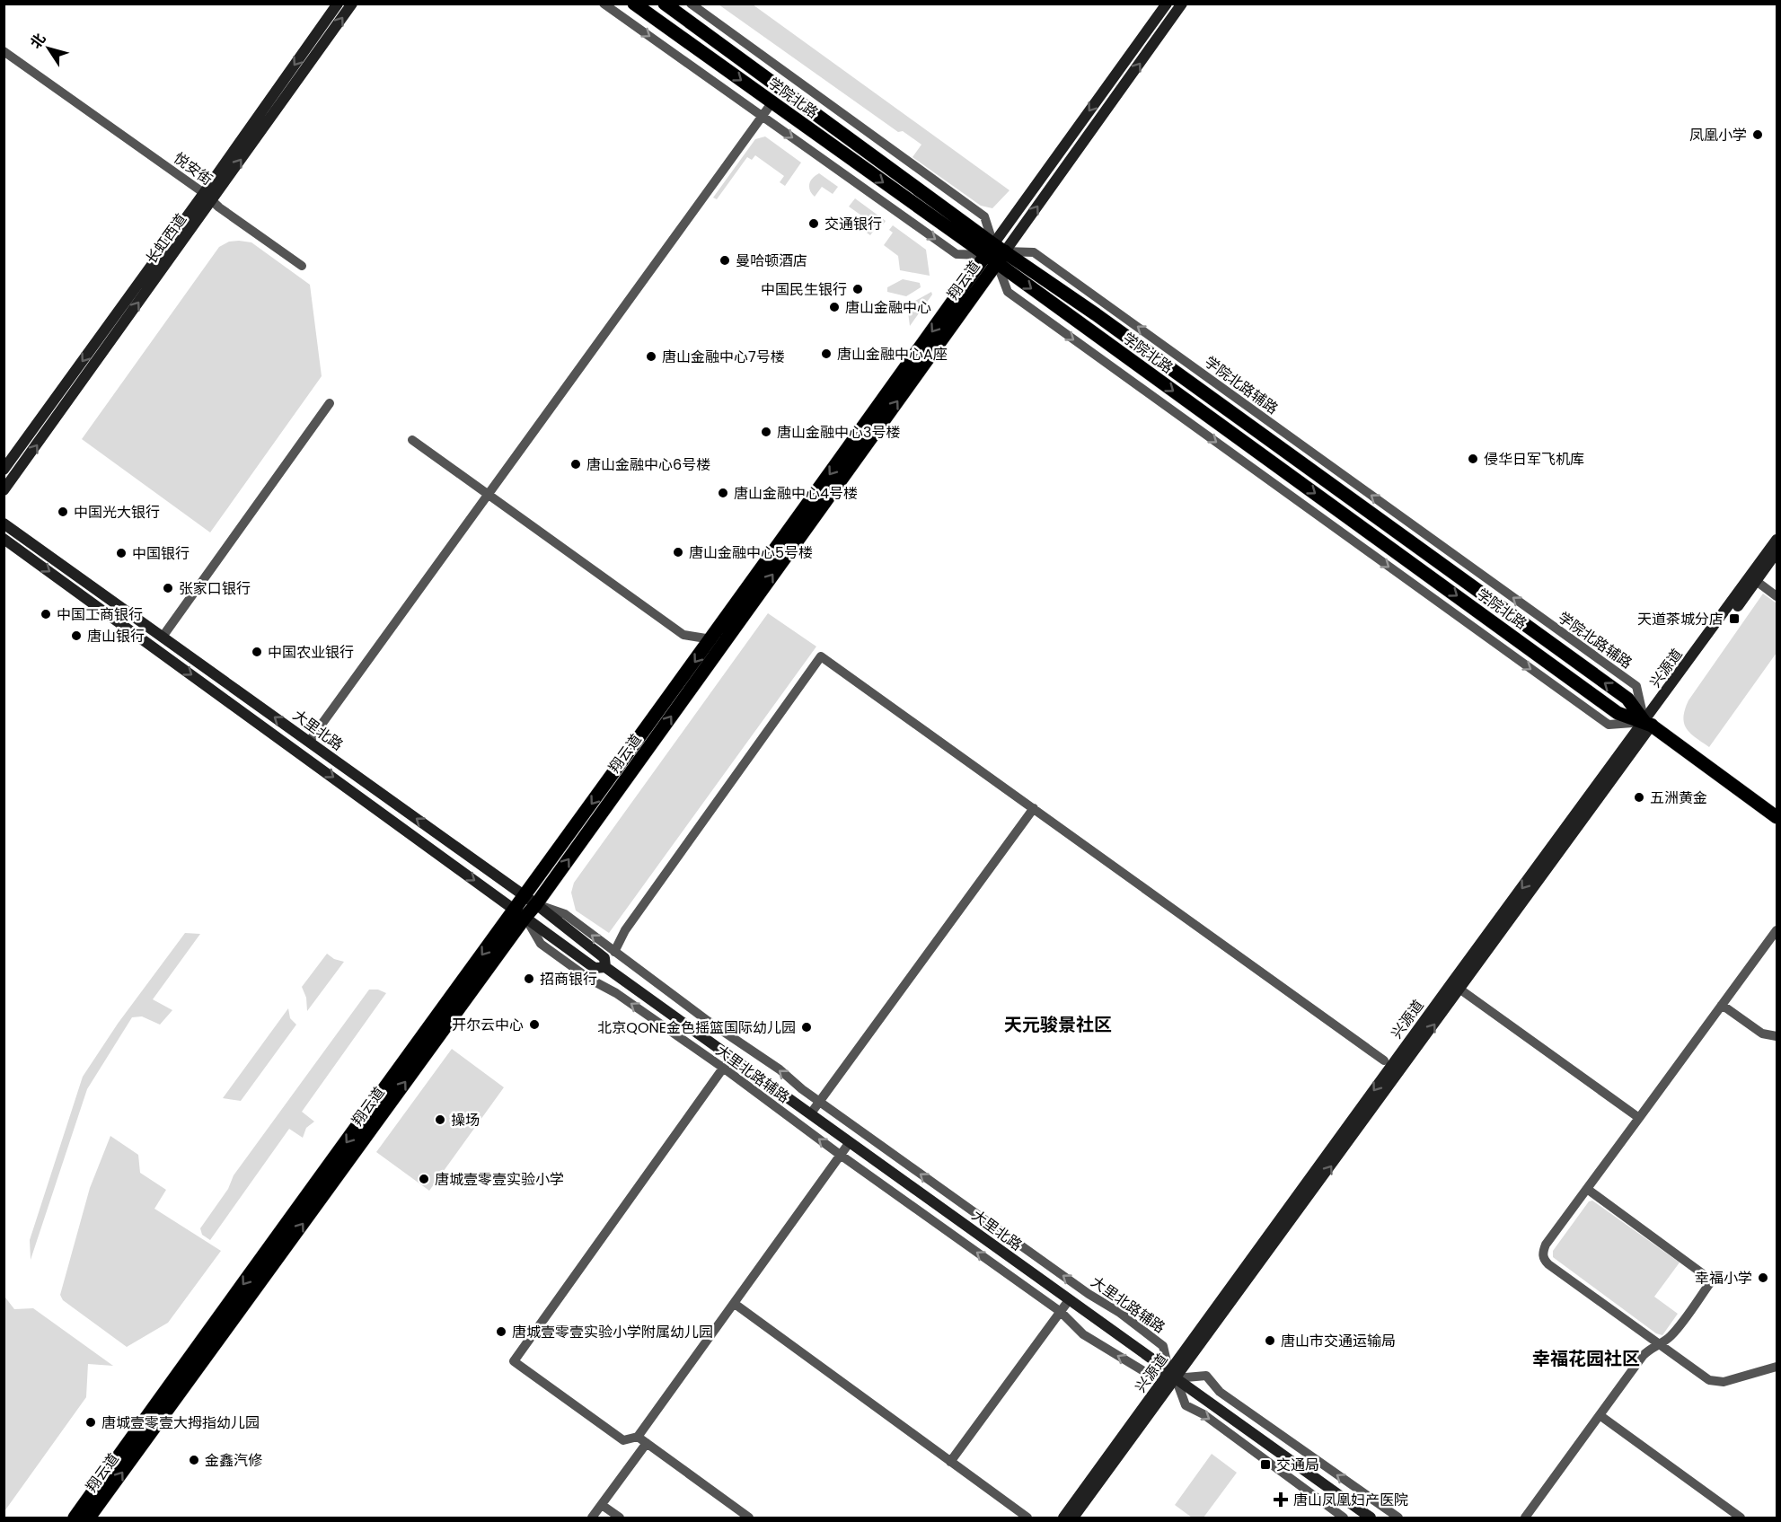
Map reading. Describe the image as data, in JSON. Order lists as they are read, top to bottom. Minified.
{"streets":{"main road":["学院北路","长虹西道","翔云道","兴源道","大里北路"],"street":["悦安街","学院北路辅路","大里北路辅路"]},"crossings":[["学院北路","翔云道"],["学院北路","学院北路辅路"],["学院北路","兴源道"],["悦安街","长虹西道"],["翔云道","学院北路辅路"],["翔云道","大里北路"],["翔云道","大里北路辅路"],["学院北路辅路","兴源道"],["兴源道","大里北路"],["兴源道","大里北路辅路"],["大里北路","大里北路辅路"]],"districts":["天元骏景社区","幸福花园社区"],"places":{"other":["凤凰小学","交通银行","曼哈顿酒店","中国民生银行","唐山金融中心","唐山金融中心A座","唐山金融中心7号楼","唐山金融中心3号楼","侵华日军飞机库","唐山金融中心6号楼","唐山金融中心4号楼","中国光大银行","唐山金融中心5号楼","中国银行","张家口银行","中国工商银行","唐山银行","中国农业银行","五洲黄金","招商银行","开尔云中心","北京QONE金色摇篮国际幼儿园","操场","唐城壹零壹实验小学","幸福小学","唐城壹零壹实验小学附属幼儿园","唐山市交通运输局","唐城壹零壹大拇指幼儿园","金鑫汽修"],"transit":["天道茶城分店","交通局"],"health":["唐山凤凰妇产医院"]},"north":"top left"}
